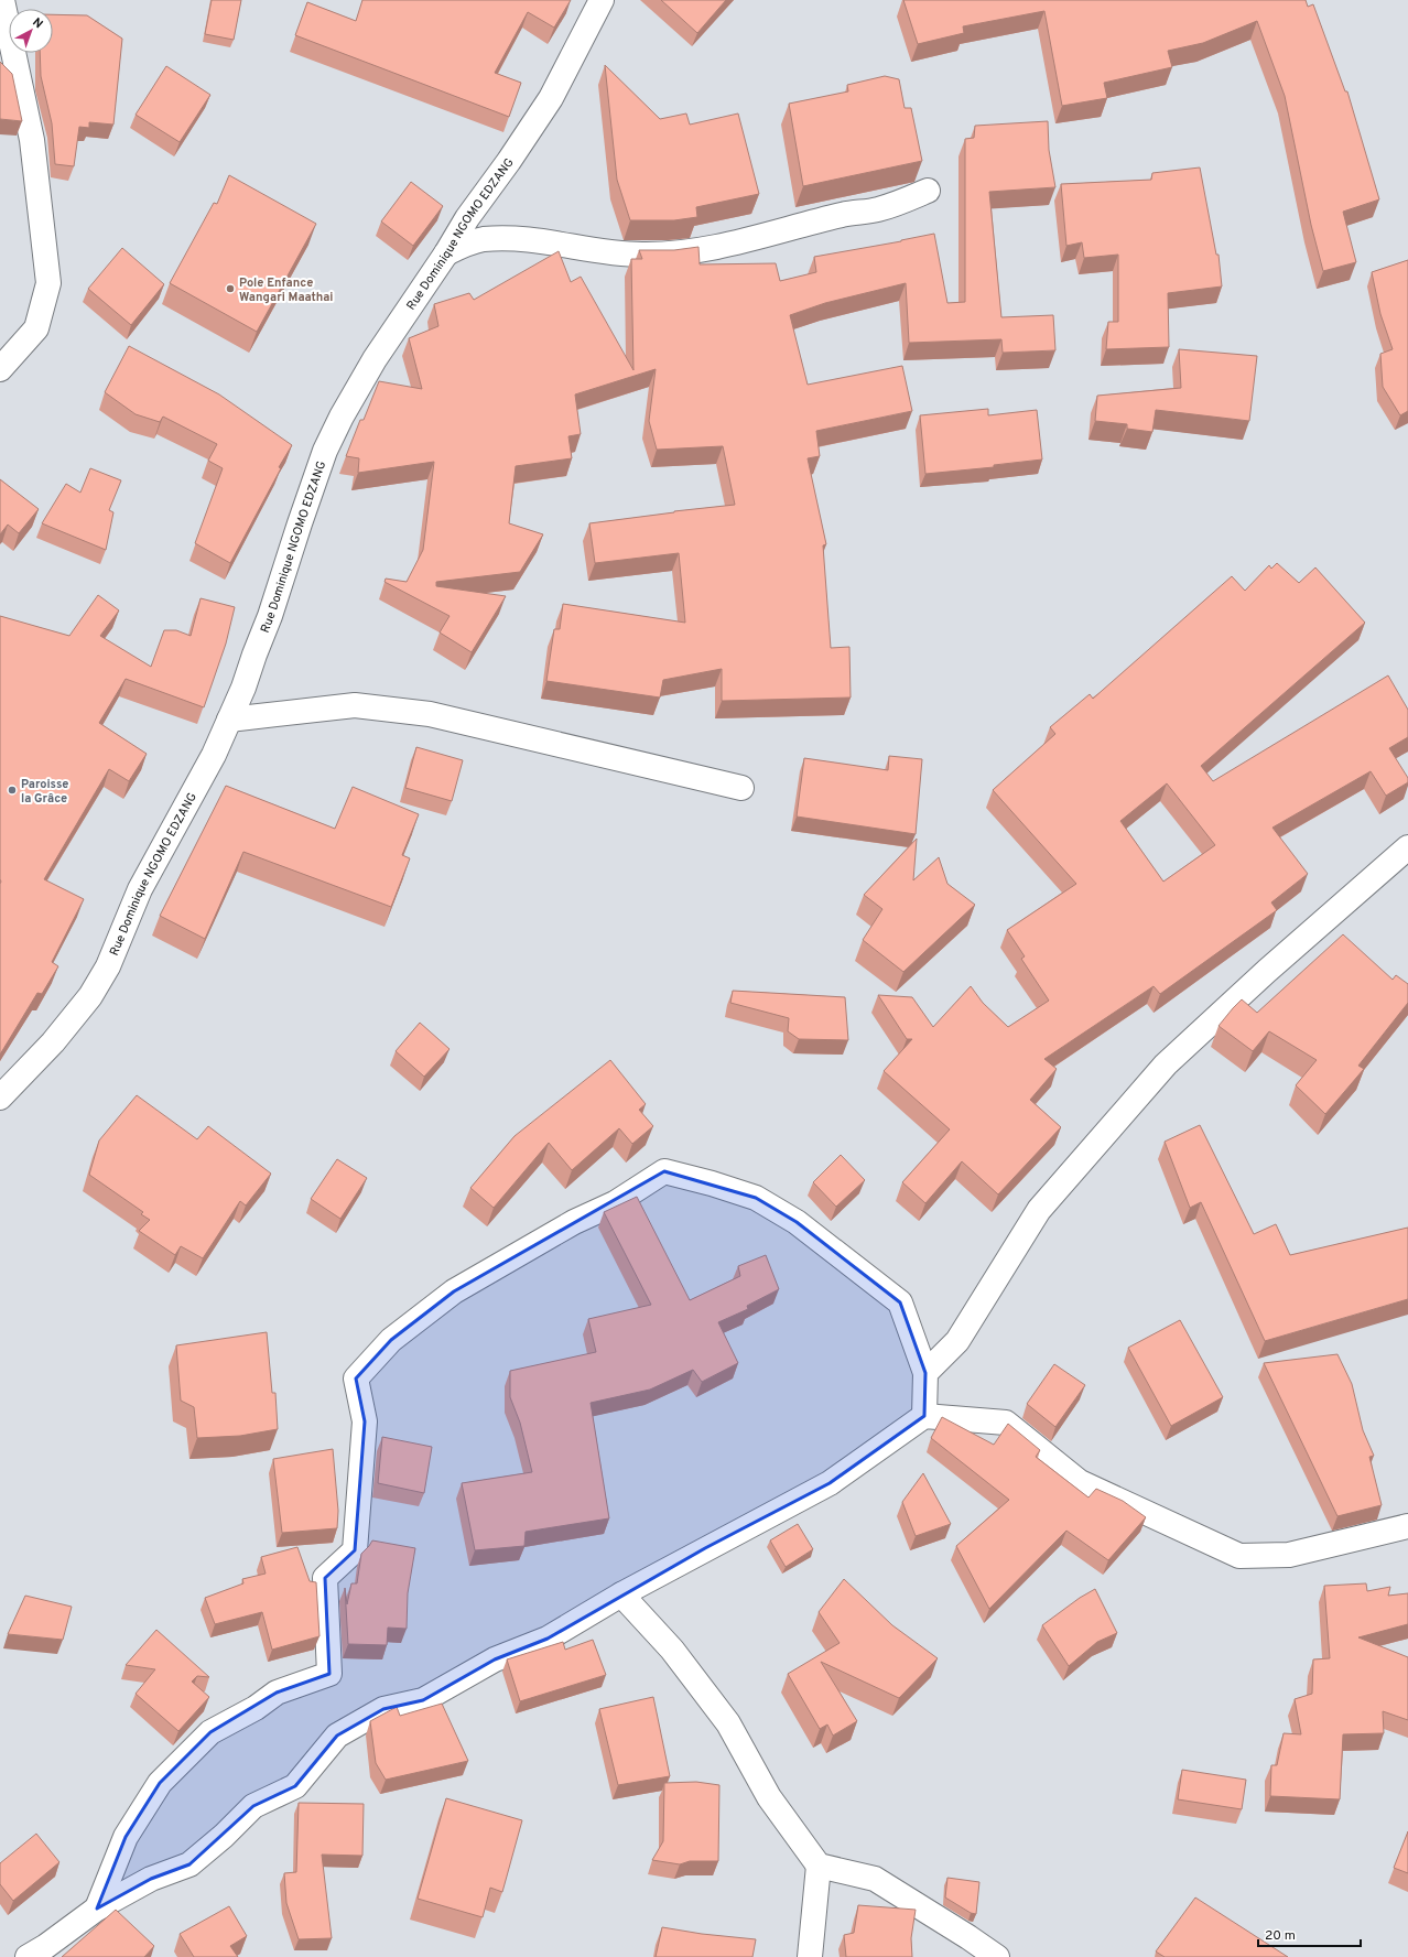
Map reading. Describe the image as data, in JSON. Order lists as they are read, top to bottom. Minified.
{"streets":{"street":["Rue Dominique NGOMO EDZANG"]},"places":["Pole Enfance Wangari Maathai","Paroisse la Grâce"],"scale_bar":"20 m","north":"top right"}
